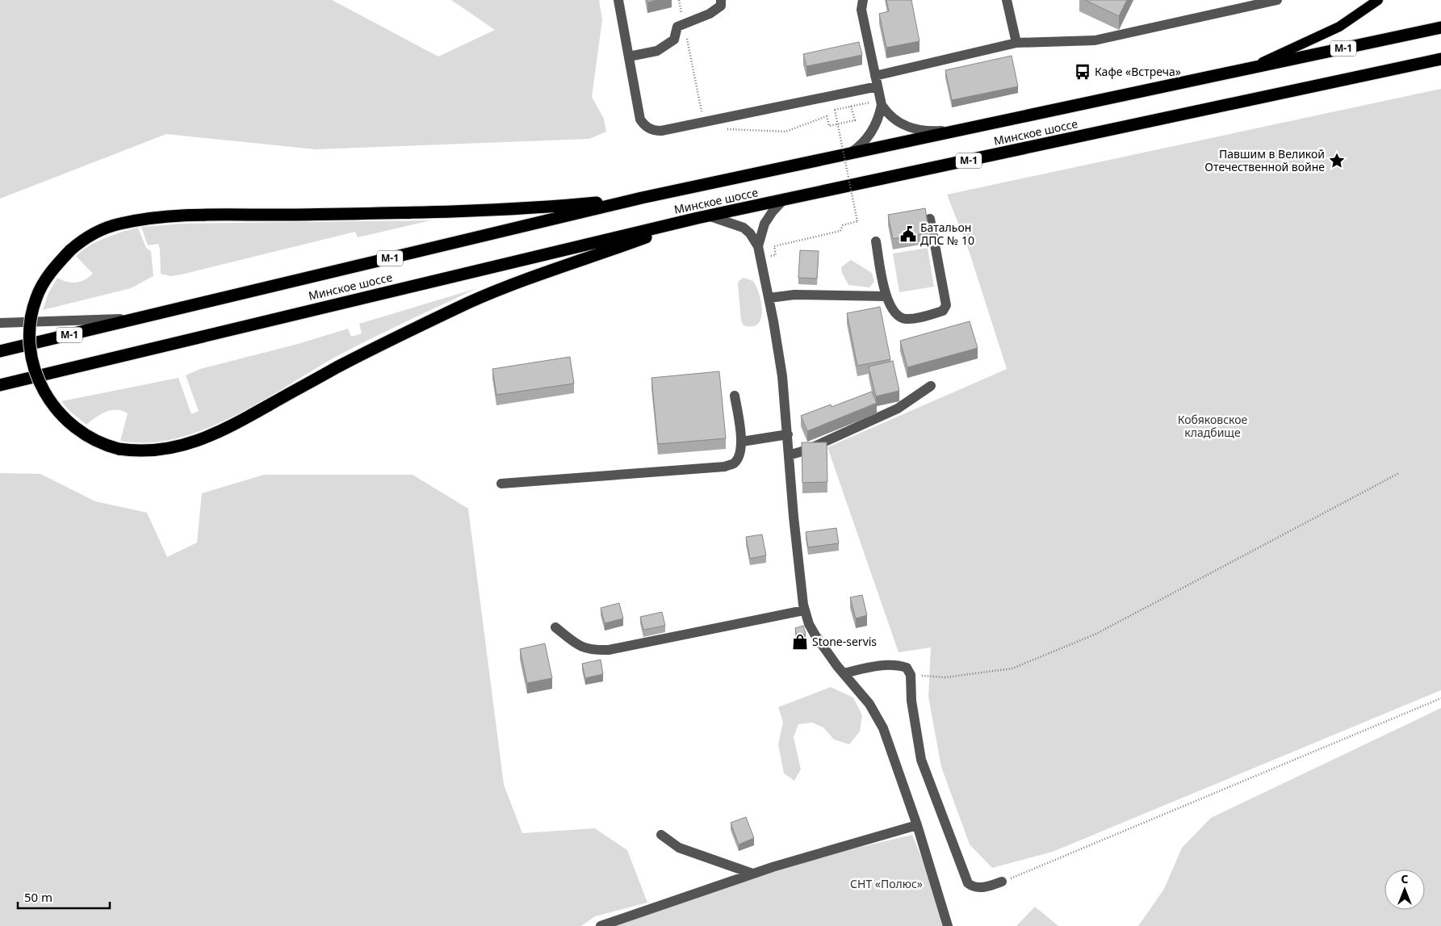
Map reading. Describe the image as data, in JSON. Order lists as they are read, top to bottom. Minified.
{"streets":{"highway":["М-1","Минское шоссе"]},"parks":["Кобяковское кладбище","СНТ «Полюс»"],"places":{"bus stop":["Кафе «Встреча»"],"place":["Павшим в Великой Отечественной войне"],"public building":["Батальон ДПС № 10"],"shop":["Stone-servis"]},"scale_bar":"50 m","north":"top"}
